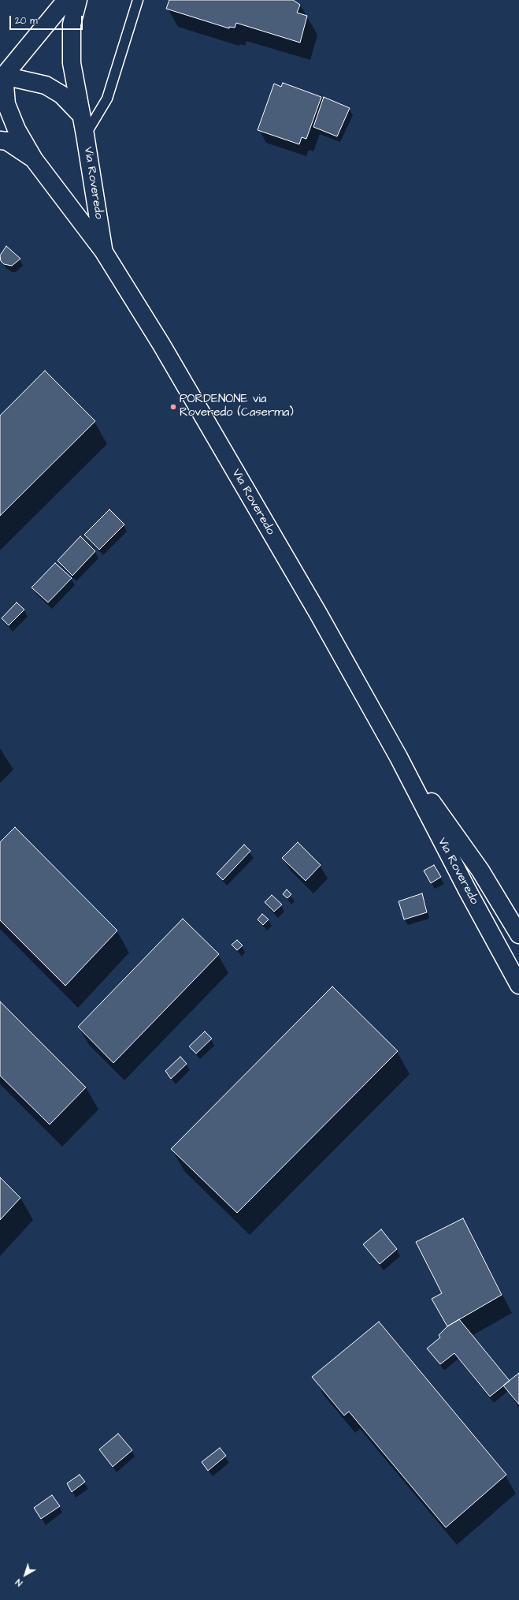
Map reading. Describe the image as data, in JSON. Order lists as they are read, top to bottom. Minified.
{"streets":{"main road":["Via Roveredo"]},"places":["PORDENONE via Roveredo (Caserma)"],"scale_bar":"20 m","north":"bottom left"}
